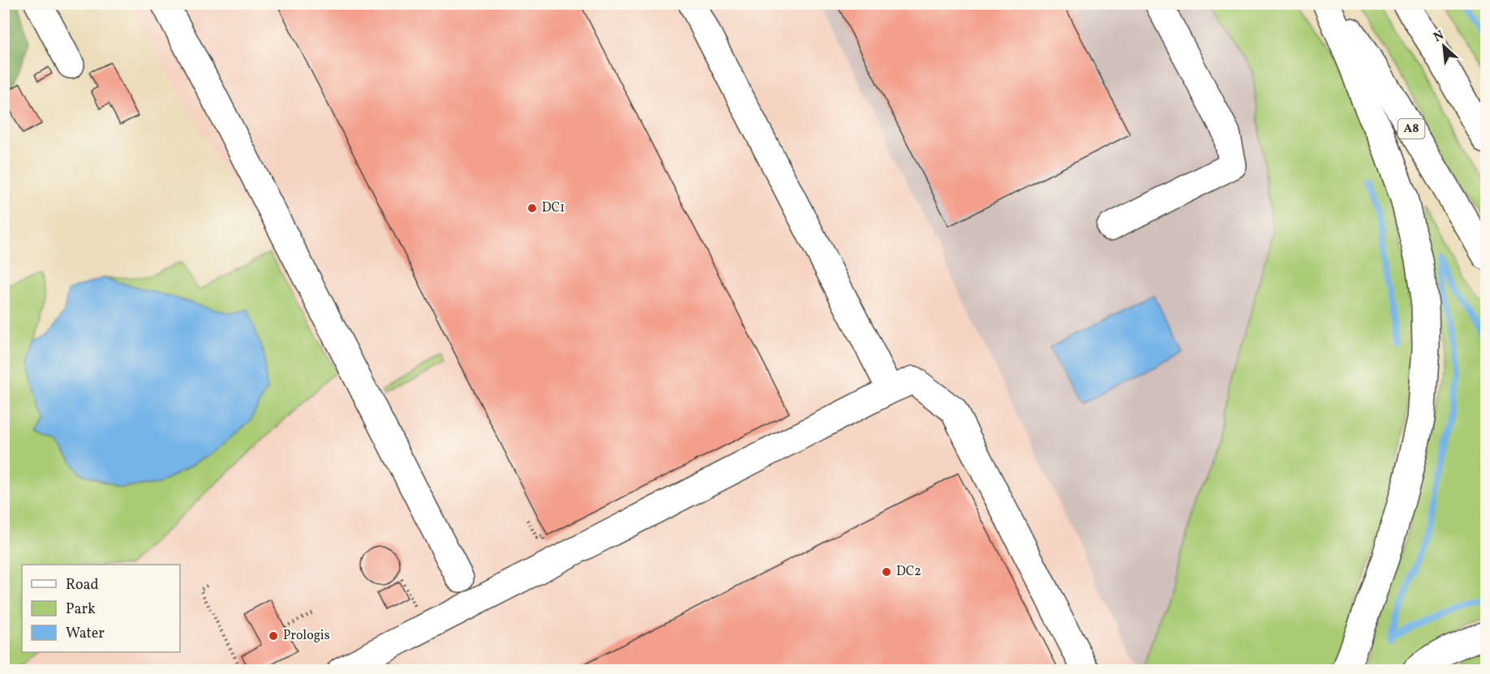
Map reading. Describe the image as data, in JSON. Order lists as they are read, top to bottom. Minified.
{"streets":{"main road":["A8"]},"places":["DC1","DC2","Prologis"],"legend":["Road","Park","Water"],"north":"top left"}
